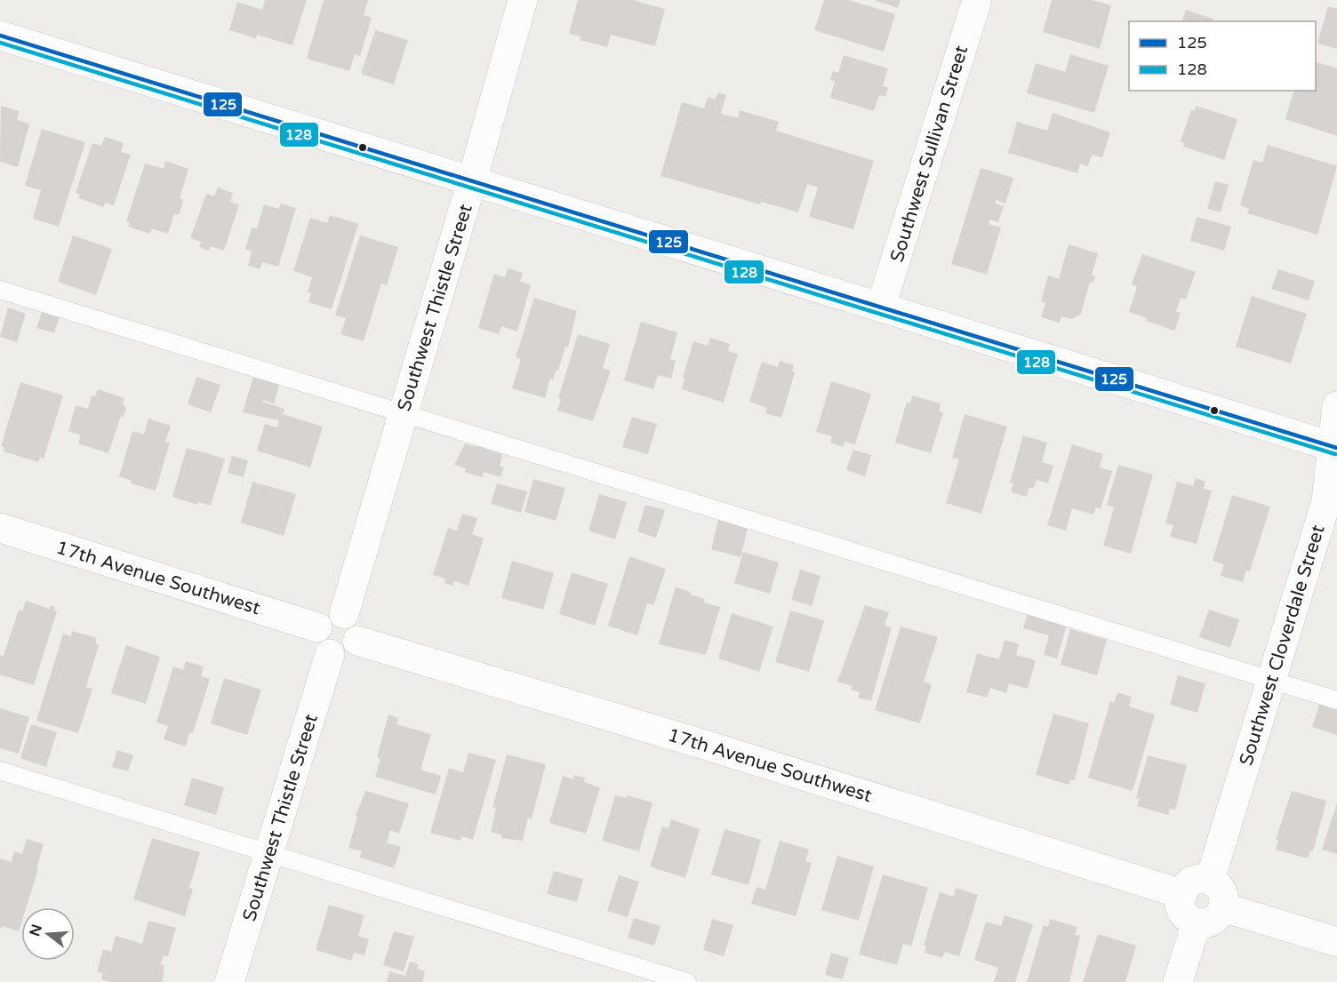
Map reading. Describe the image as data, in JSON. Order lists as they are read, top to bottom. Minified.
{"streets":{"street":["Southwest Sullivan Street","Southwest Thistle Street","17th Avenue Southwest","Southwest Cloverdale Street"]},"crossings":[["Southwest Thistle Street","17th Avenue Southwest"],["17th Avenue Southwest","Southwest Cloverdale Street"]],"lines":["transit line 125","transit line 128"],"legend":["125","128"],"north":"left"}
